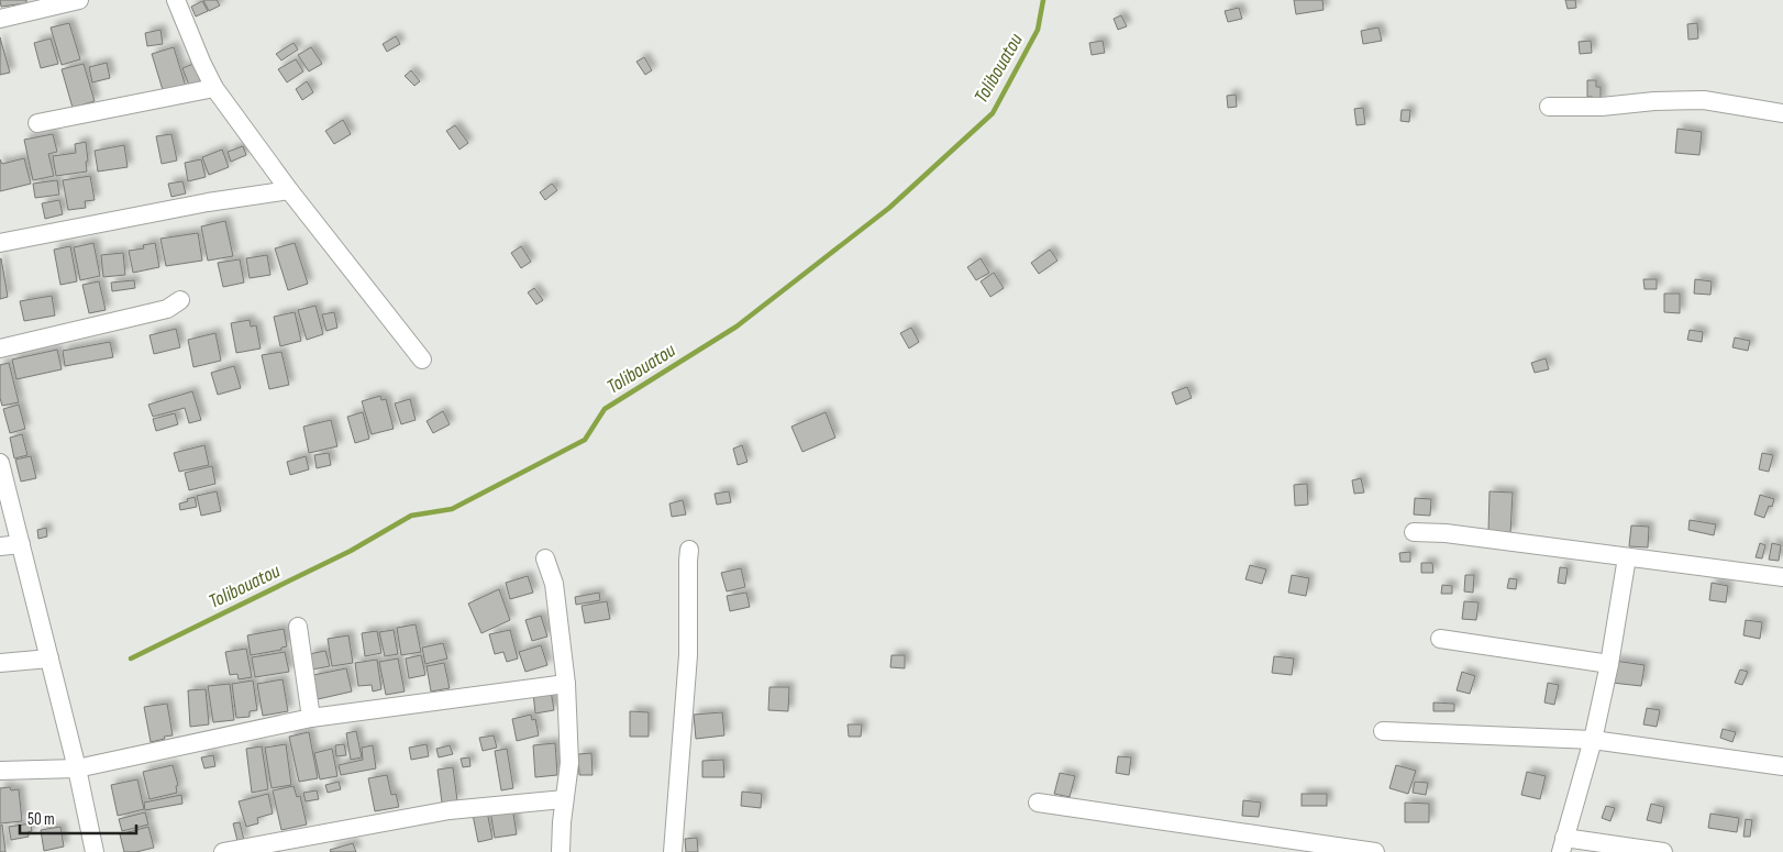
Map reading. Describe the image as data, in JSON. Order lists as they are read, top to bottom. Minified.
{"water":["Tolibouatou"],"scale_bar":"50 m"}
